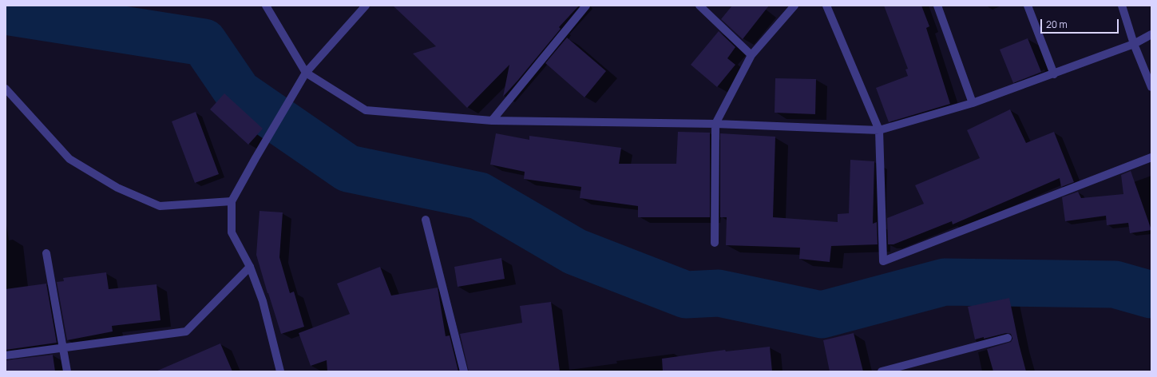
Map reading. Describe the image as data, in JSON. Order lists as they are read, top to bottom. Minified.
{"scale_bar":"20 m"}
